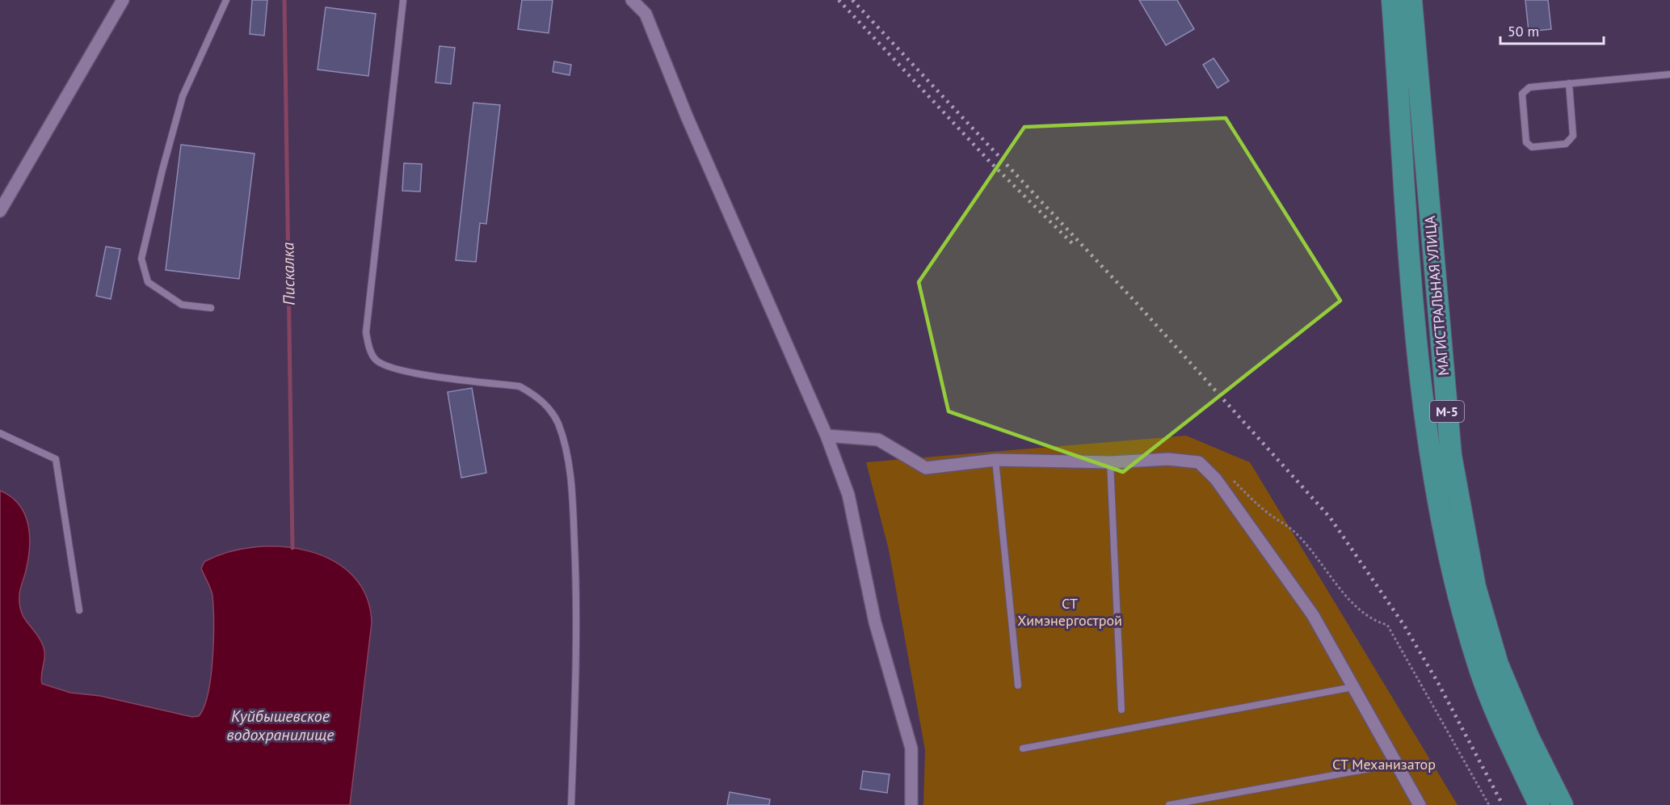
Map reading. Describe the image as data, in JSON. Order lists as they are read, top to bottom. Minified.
{"streets":{"highway":["МАГИСТРАЛЬНАЯ УЛИЦА","М-5"]},"water":["Пискалка","Куйбышевское водохранилище"],"parks":["СТ Химэнергострой","СТ Механизатор"],"scale_bar":"50 m"}
